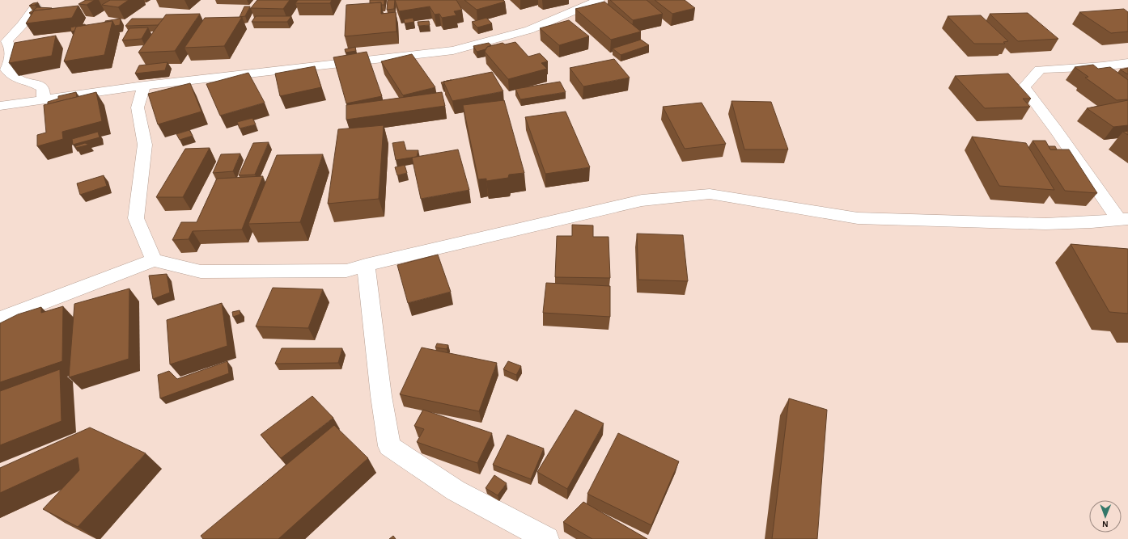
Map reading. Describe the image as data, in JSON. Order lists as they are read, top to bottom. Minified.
{"north":"bottom"}
